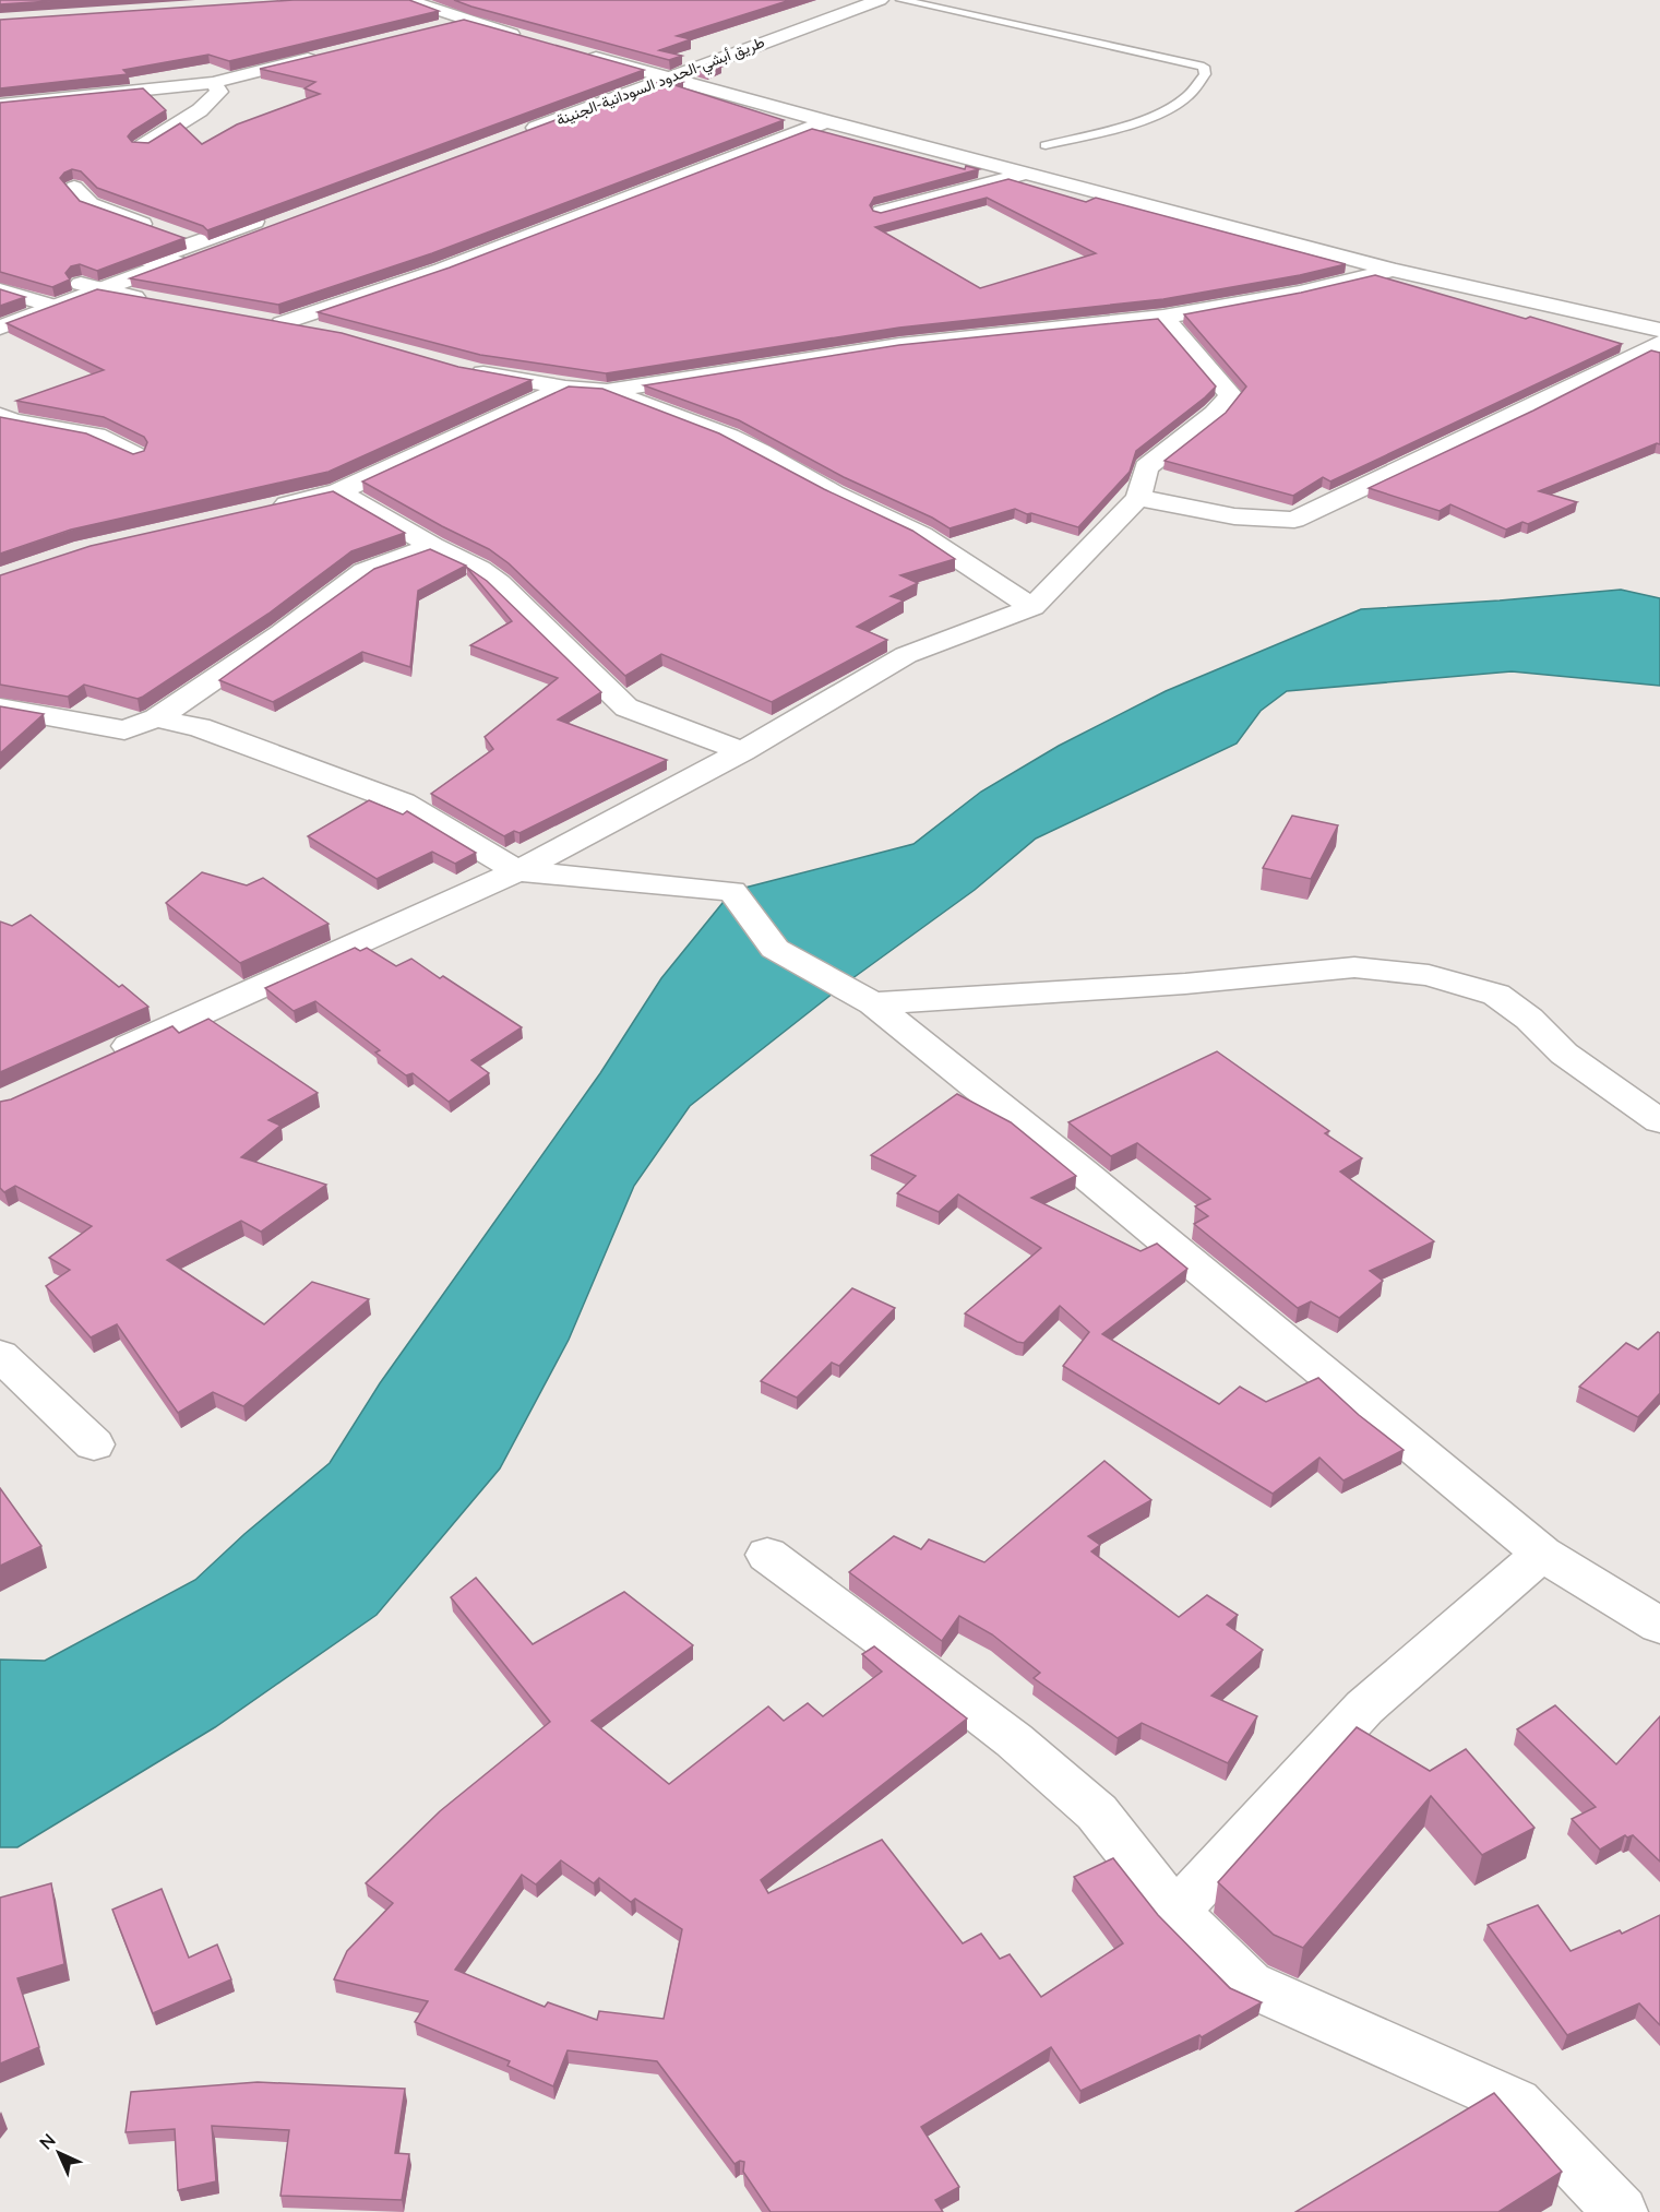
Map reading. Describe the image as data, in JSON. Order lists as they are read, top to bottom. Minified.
{"streets":{"main road":["طريق أبشي-الحدود السودانية-الجنينة"]},"north":"top left"}
